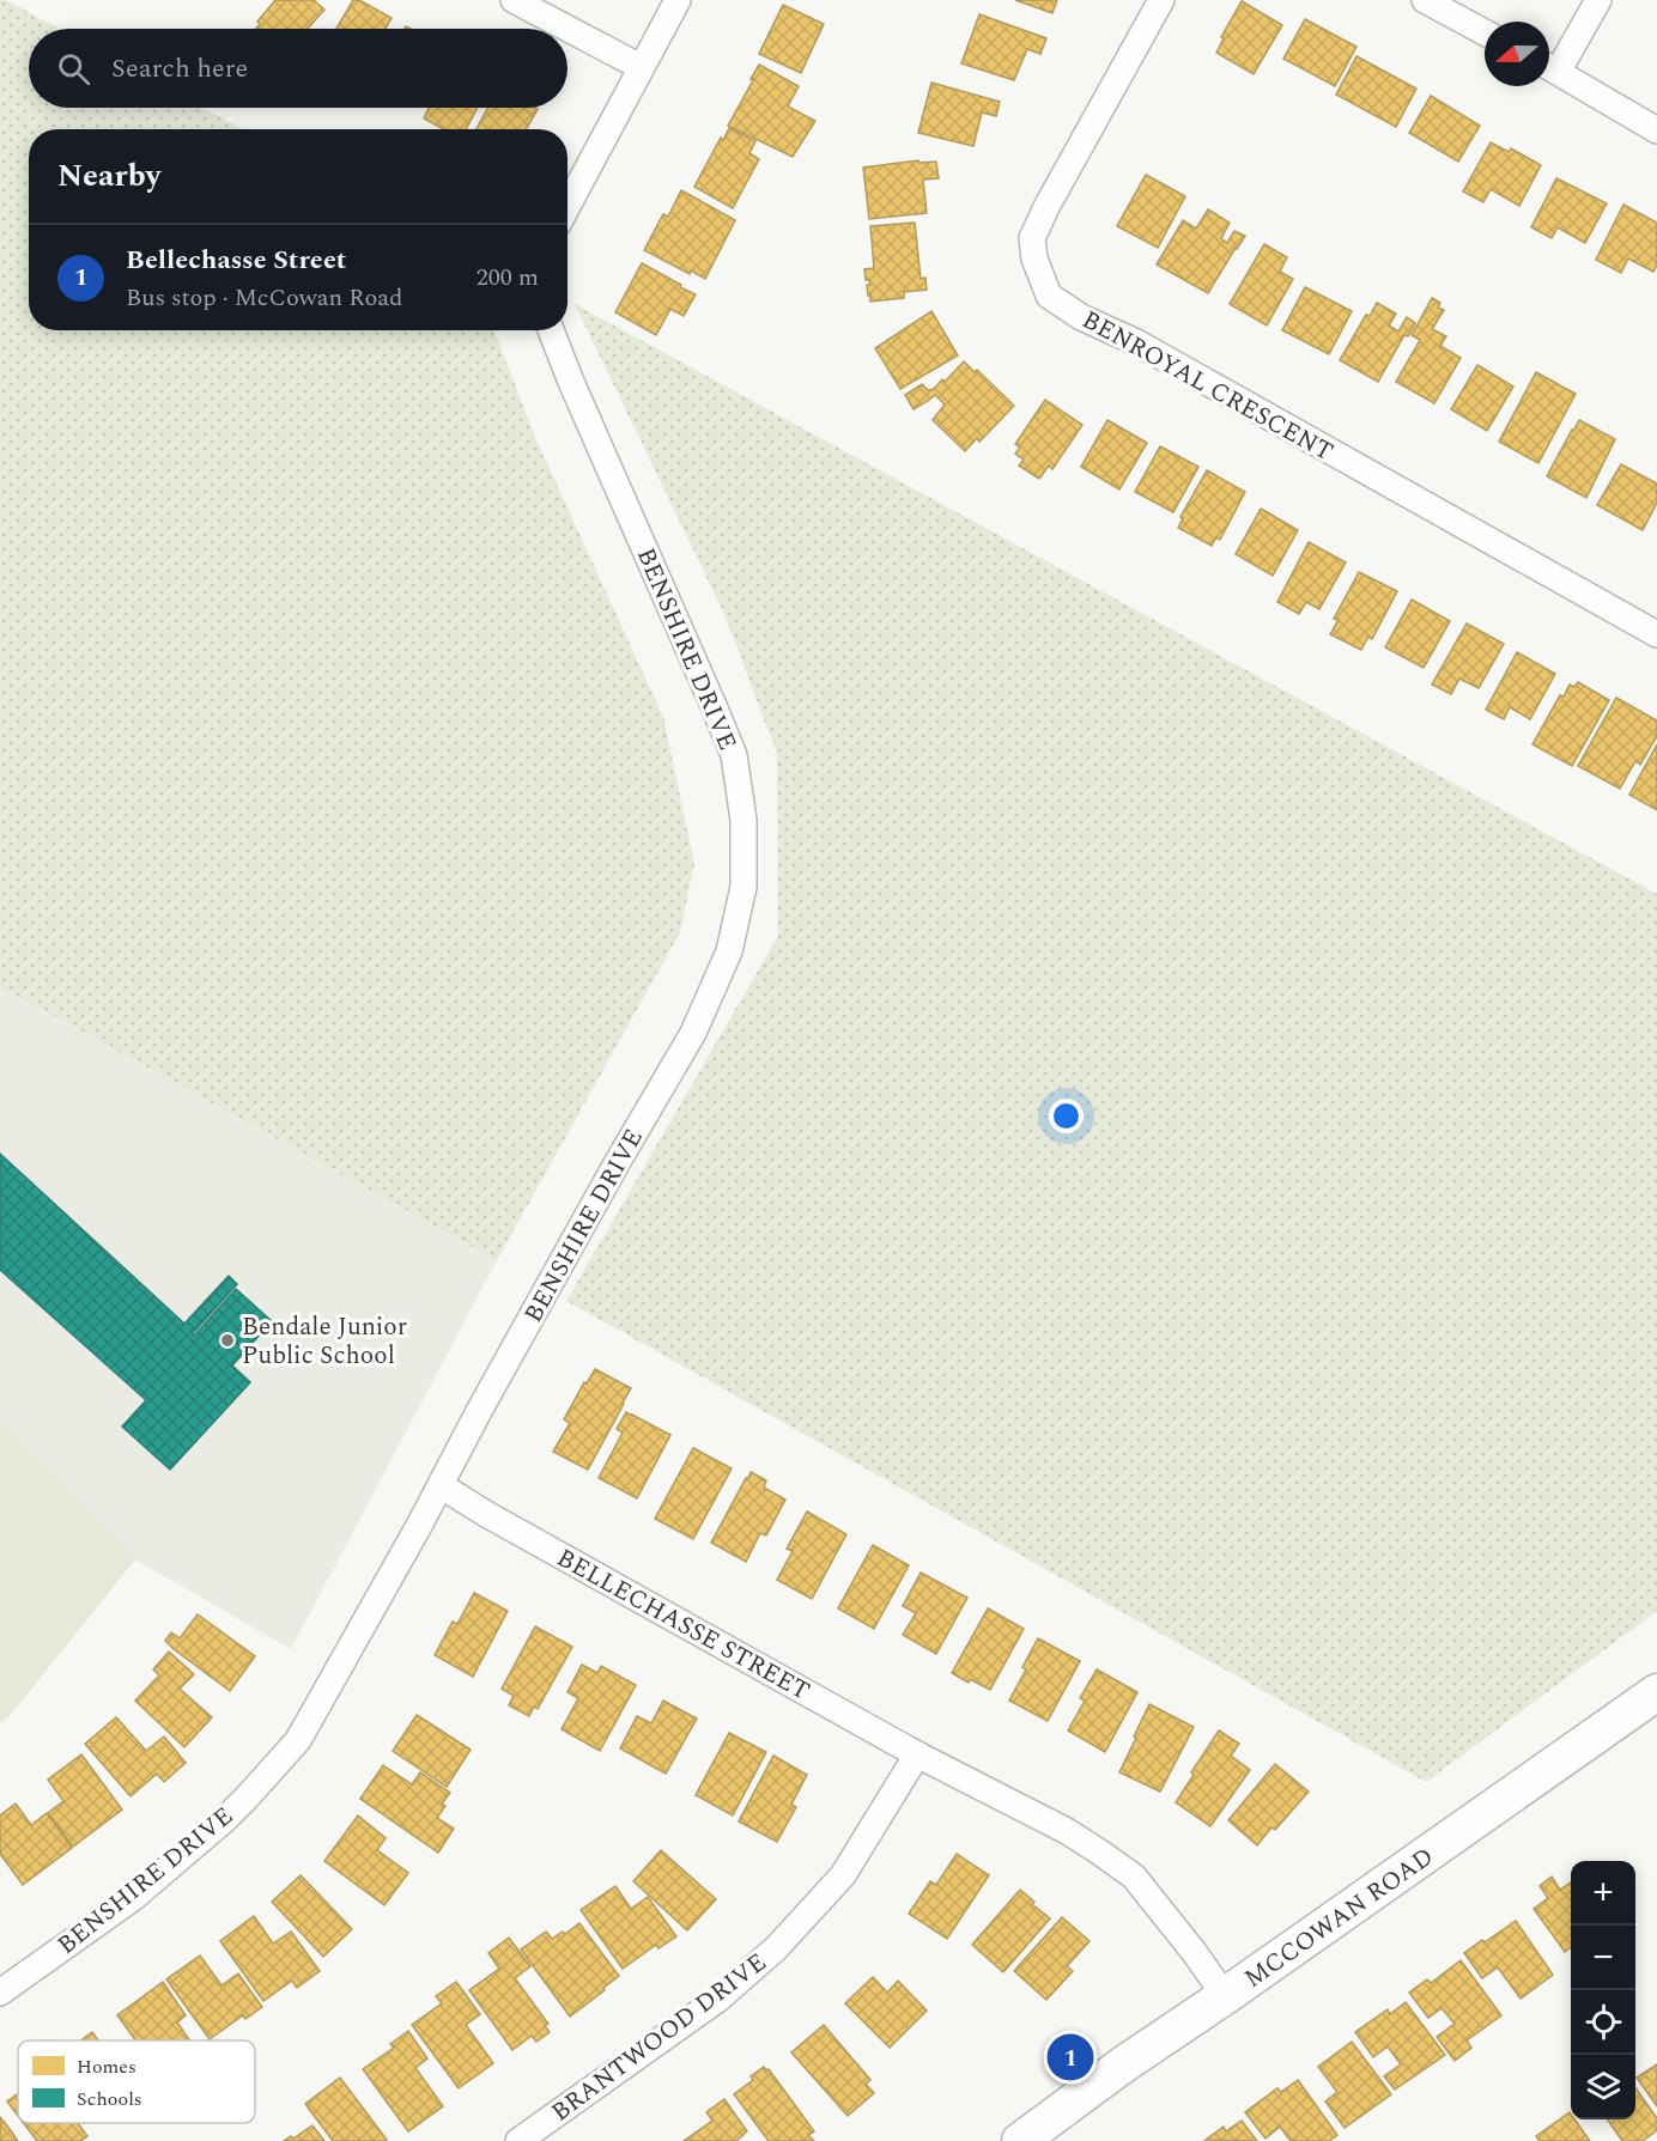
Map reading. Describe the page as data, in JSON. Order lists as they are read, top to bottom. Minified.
{"streets":{"main road":["MCCOWAN ROAD"],"street":["BENROYAL CRESCENT","BENSHIRE DRIVE","BELLECHASSE STREET","BRANTWOOD DRIVE"]},"crossings":[["BENSHIRE DRIVE","BELLECHASSE STREET"],["BELLECHASSE STREET","MCCOWAN ROAD"],["BELLECHASSE STREET","BRANTWOOD DRIVE"]],"places":["Bendale Junior Public School"],"legend":["Homes","Schools"],"north":"left","page":{"search":"Search here","heading":"Nearby","list":[{"mark":"1","name":"Bellechasse Street","note":"Bus stop · McCowan Road","value":"200 m"}],"map_buttons":["+","−"],"pins":"1"}}
